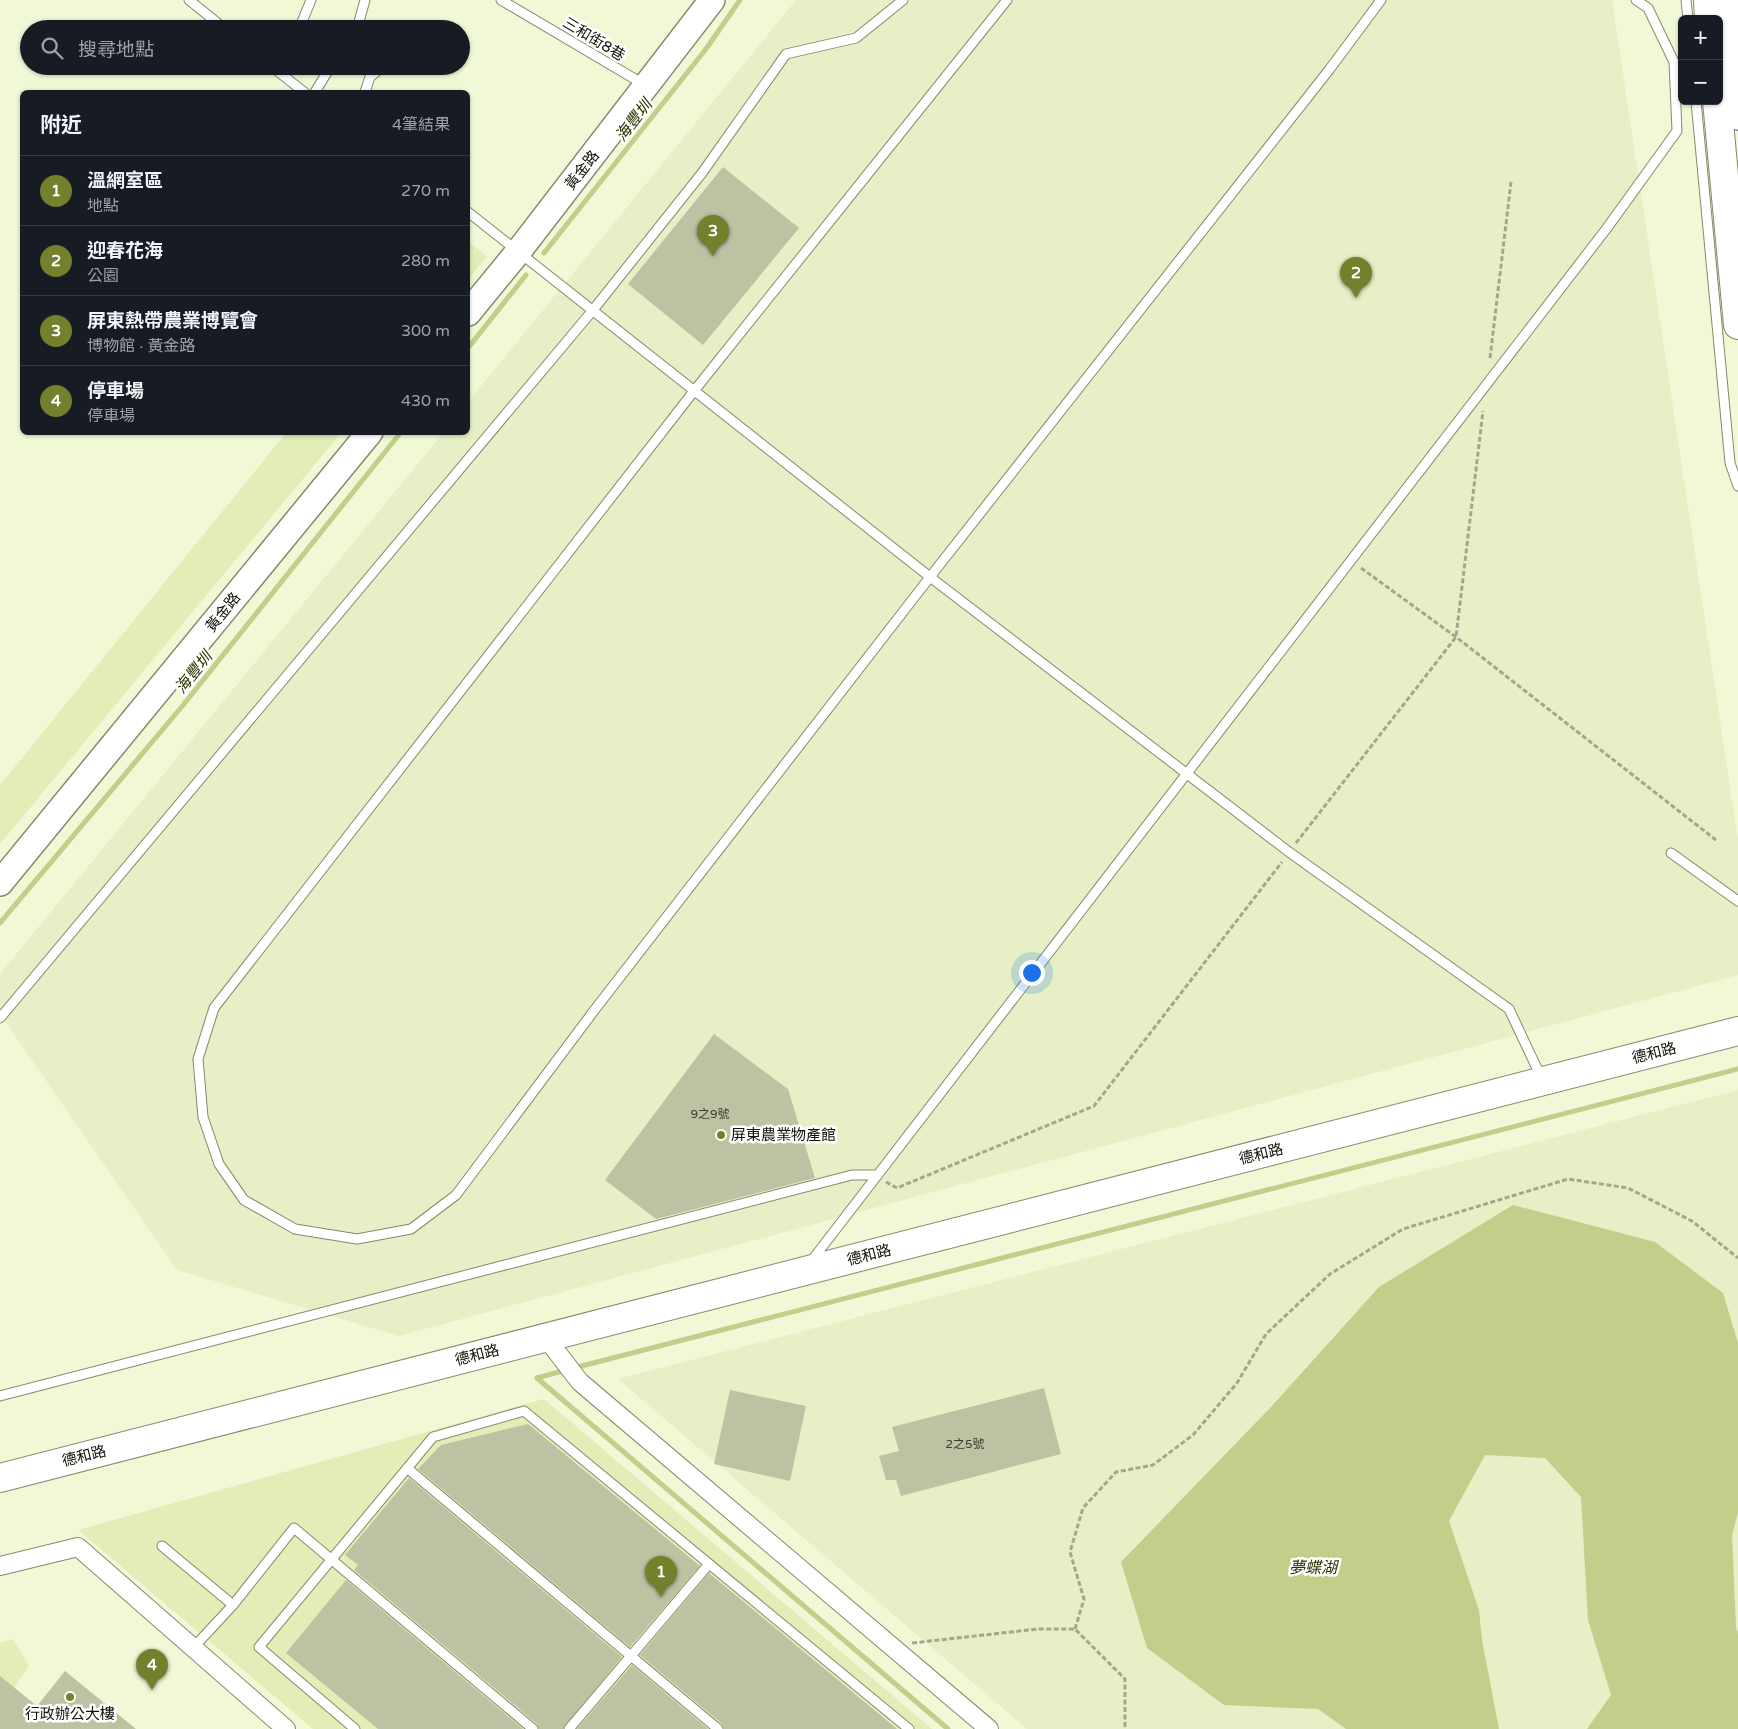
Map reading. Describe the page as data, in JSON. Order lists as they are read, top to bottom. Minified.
{"streets":{"main road":["德和路"],"street":["黃金路"],"lane":["三和街8巷"]},"crossings":[["三和街8巷","黃金路"]],"water":["海豐圳","夢蝶湖"],"places":["屏東農業物產館","行政辦公大樓"],"house_numbers":["9之9號","2之5號"],"page":{"map_buttons":["+","−"],"search":"搜尋地點","heading":["附近","4筆結果"],"list":[{"mark":"1","name":"溫網室區","note":"地點","value":"270 m"},{"mark":"2","name":"迎春花海","note":"公園","value":"280 m"},{"mark":"3","name":"屏東熱帶農業博覽會","note":"博物館 · 黃金路","value":"300 m"},{"mark":"4","name":"停車場","note":"停車場","value":"430 m"}],"pins":["3","2","1","4"]}}
